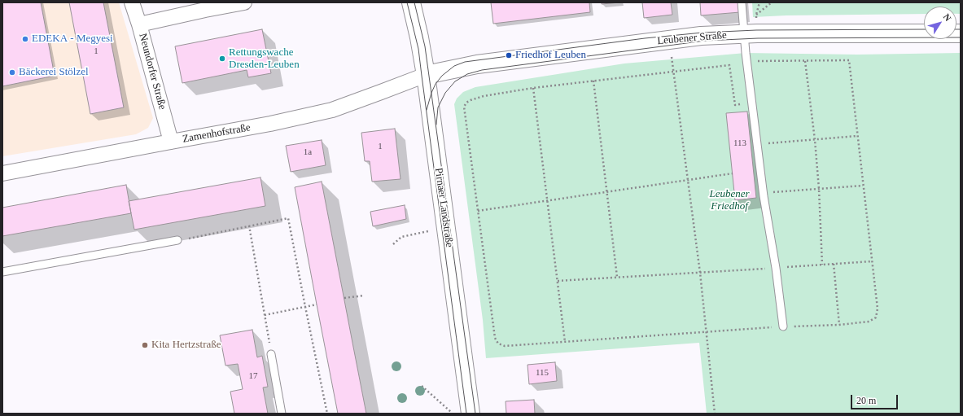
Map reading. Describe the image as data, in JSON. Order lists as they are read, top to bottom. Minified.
{"streets":{"street":["Leubener Straße","Neundorfer Straße","Zamenhofstraße","Pirnaer Landstraße"]},"crossings":[["Leubener Straße","Zamenhofstraße"],["Leubener Straße","Pirnaer Landstraße"],["Neundorfer Straße","Zamenhofstraße"],["Zamenhofstraße","Pirnaer Landstraße"]],"parks":["Leubener Friedhof"],"places":["EDEKA - Megyesi","Friedhof Leuben","Rettungswache Dresden-Leuben","Bäckerei Stölzel","Kita Hertzstraße"],"house_numbers":["1","113","1","1a","115","17"],"scale_bar":"20 m","north":"top right"}
